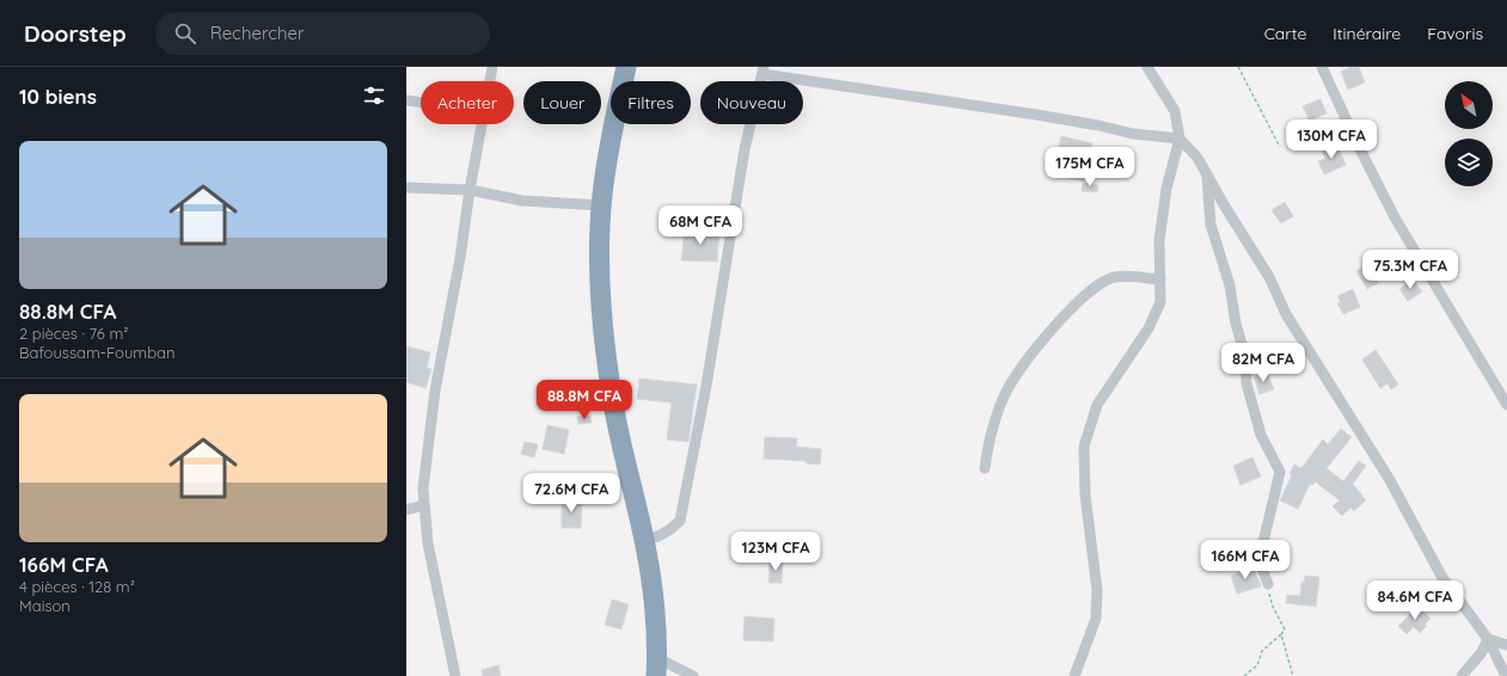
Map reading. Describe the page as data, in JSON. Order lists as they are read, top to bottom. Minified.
{"north":"top left","page":{"header":"Doorstep","search":"Rechercher","nav":["Carte","Itinéraire","Favoris"],"heading":"10 biens","chip":["Acheter","Louer","Filtres","Nouveau"],"price":["130M CFA","175M CFA","68M CFA","75.3M CFA","82M CFA","88.8M CFA","72.6M CFA","123M CFA","166M CFA","84.6M CFA"],"list":[{"name":"88.8M CFA","note":"2 pièces · 76 m² · Bafoussam-Foumban"},{"name":"166M CFA","note":"4 pièces · 128 m² · Maison"}]}}
